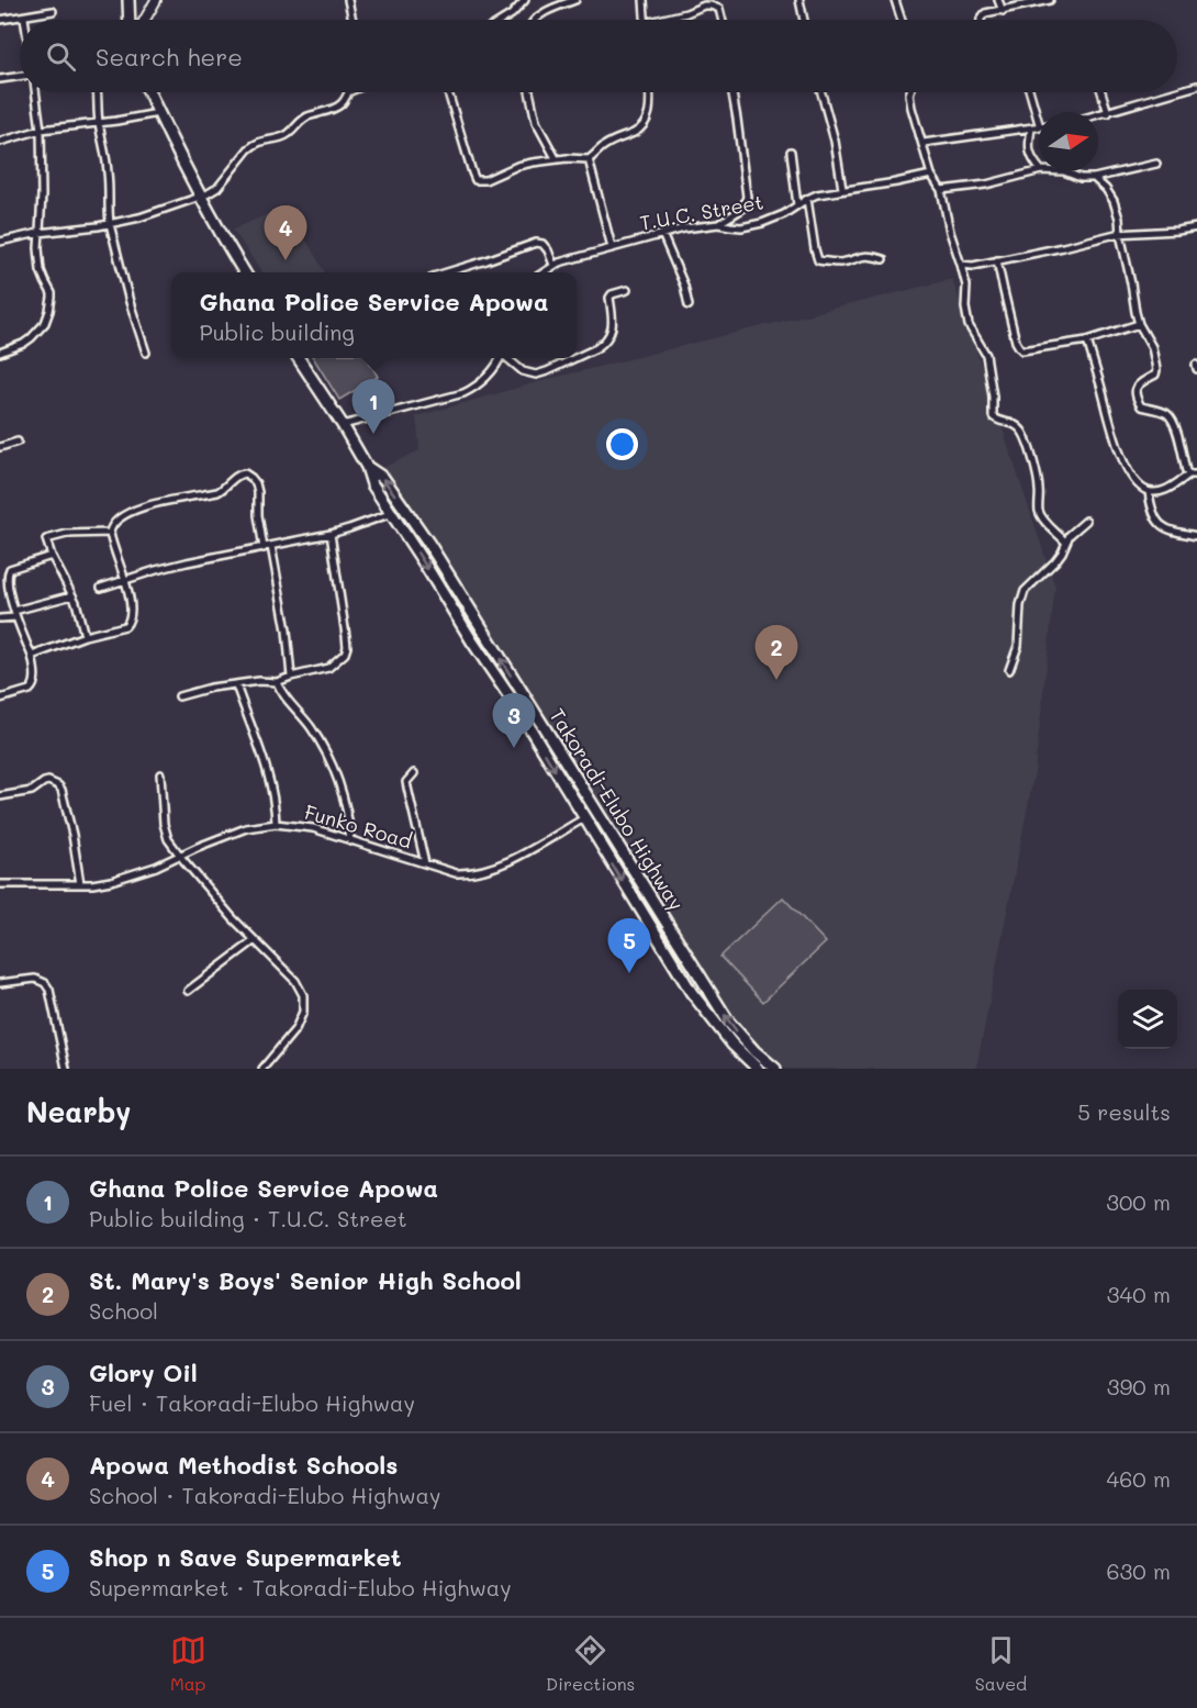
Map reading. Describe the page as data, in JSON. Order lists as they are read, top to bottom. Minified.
{"streets":{"highway":["Takoradi-Elubo Highway"],"street":["T.U.C. Street","Funko Road"]},"crossings":[["Takoradi-Elubo Highway","Funko Road"]],"north":"right","page":{"search":"Search here","pins":["4","1","2","3","5"],"popup":["Ghana Police Service Apowa","Public building"],"heading":["Nearby","5 results"],"list":[{"mark":"1","name":"Ghana Police Service Apowa","note":"Public building · T.U.C. Street","value":"300 m"},{"mark":"2","name":"St. Mary's Boys' Senior High School","note":"School","value":"340 m"},{"mark":"3","name":"Glory Oil","note":"Fuel · Takoradi-Elubo Highway","value":"390 m"},{"mark":"4","name":"Apowa Methodist Schools","note":"School · Takoradi-Elubo Highway","value":"460 m"},{"mark":"5","name":"Shop n Save Supermarket","note":"Supermarket · Takoradi-Elubo Highway","value":"630 m"}],"nav":["Map","Directions","Saved"]}}
